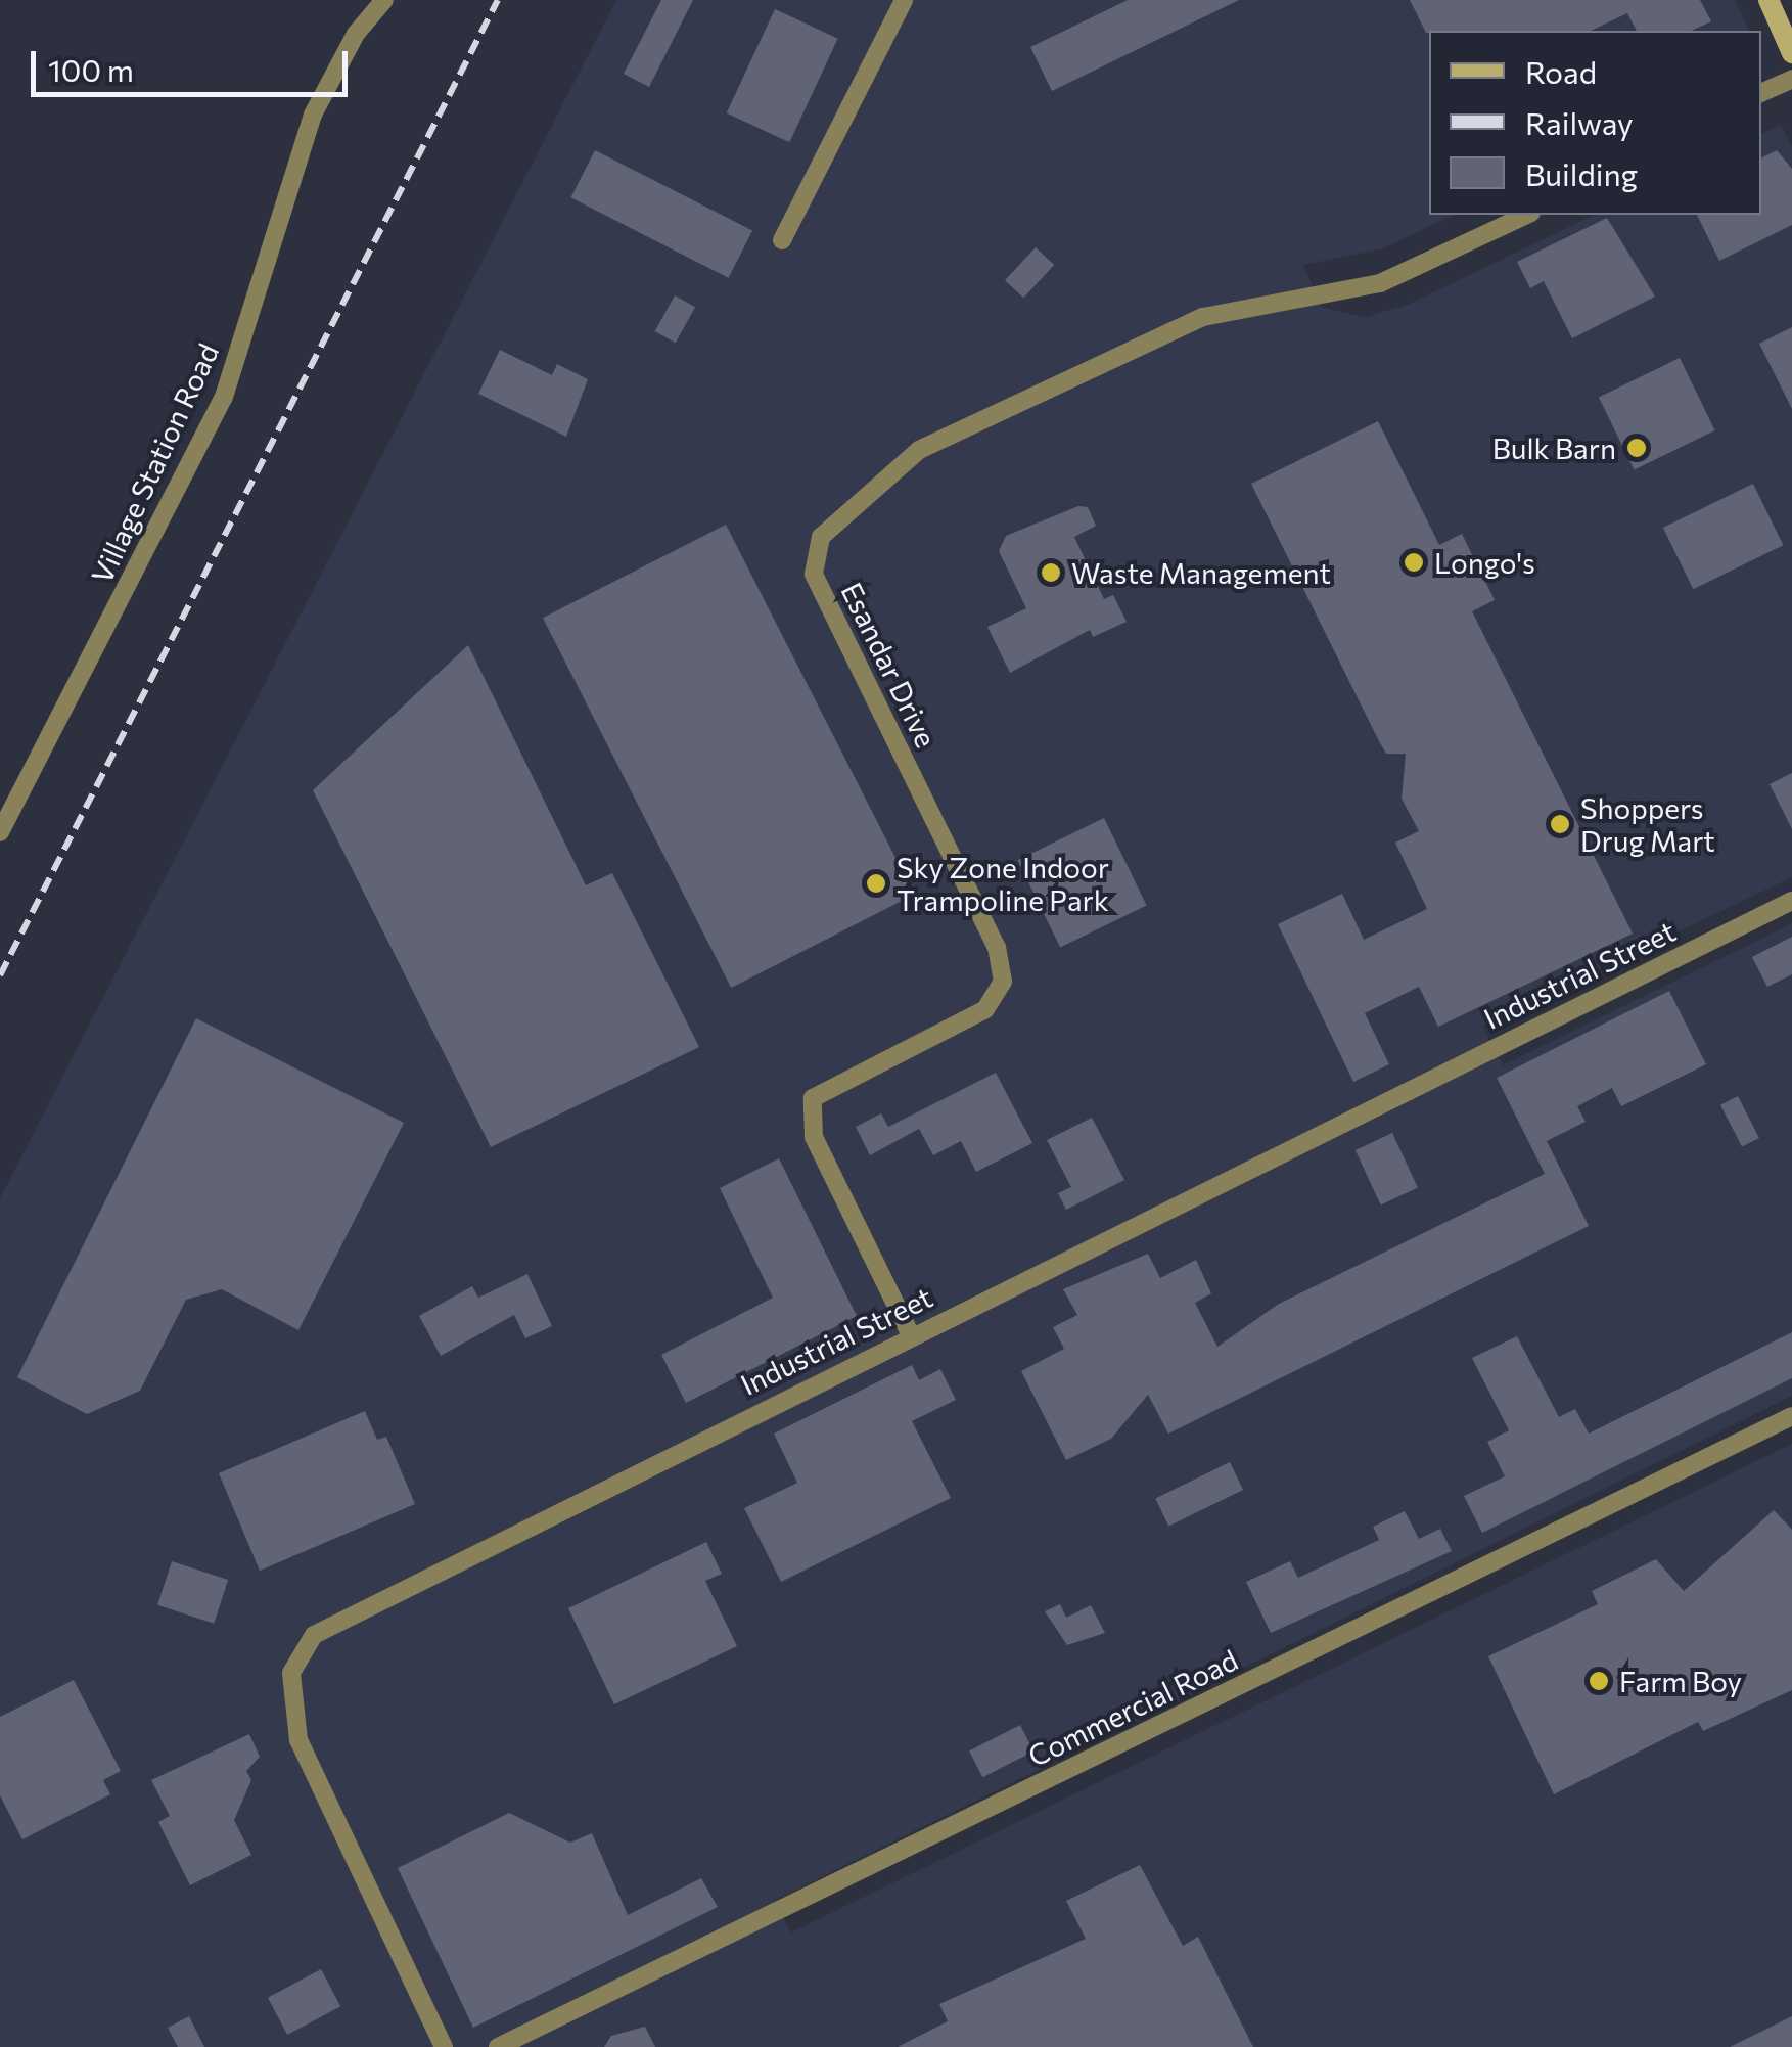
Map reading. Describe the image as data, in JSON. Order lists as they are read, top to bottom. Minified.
{"streets":{"street":["Village Station Road","Esandar Drive","Industrial Street","Commercial Road"]},"crossings":[["Esandar Drive","Industrial Street"]],"places":["Bulk Barn","Longo's","Waste Management","Shoppers Drug Mart","Sky Zone Indoor Trampoline Park","Farm Boy"],"legend":["Road","Railway","Building"],"scale_bar":"100 m"}
